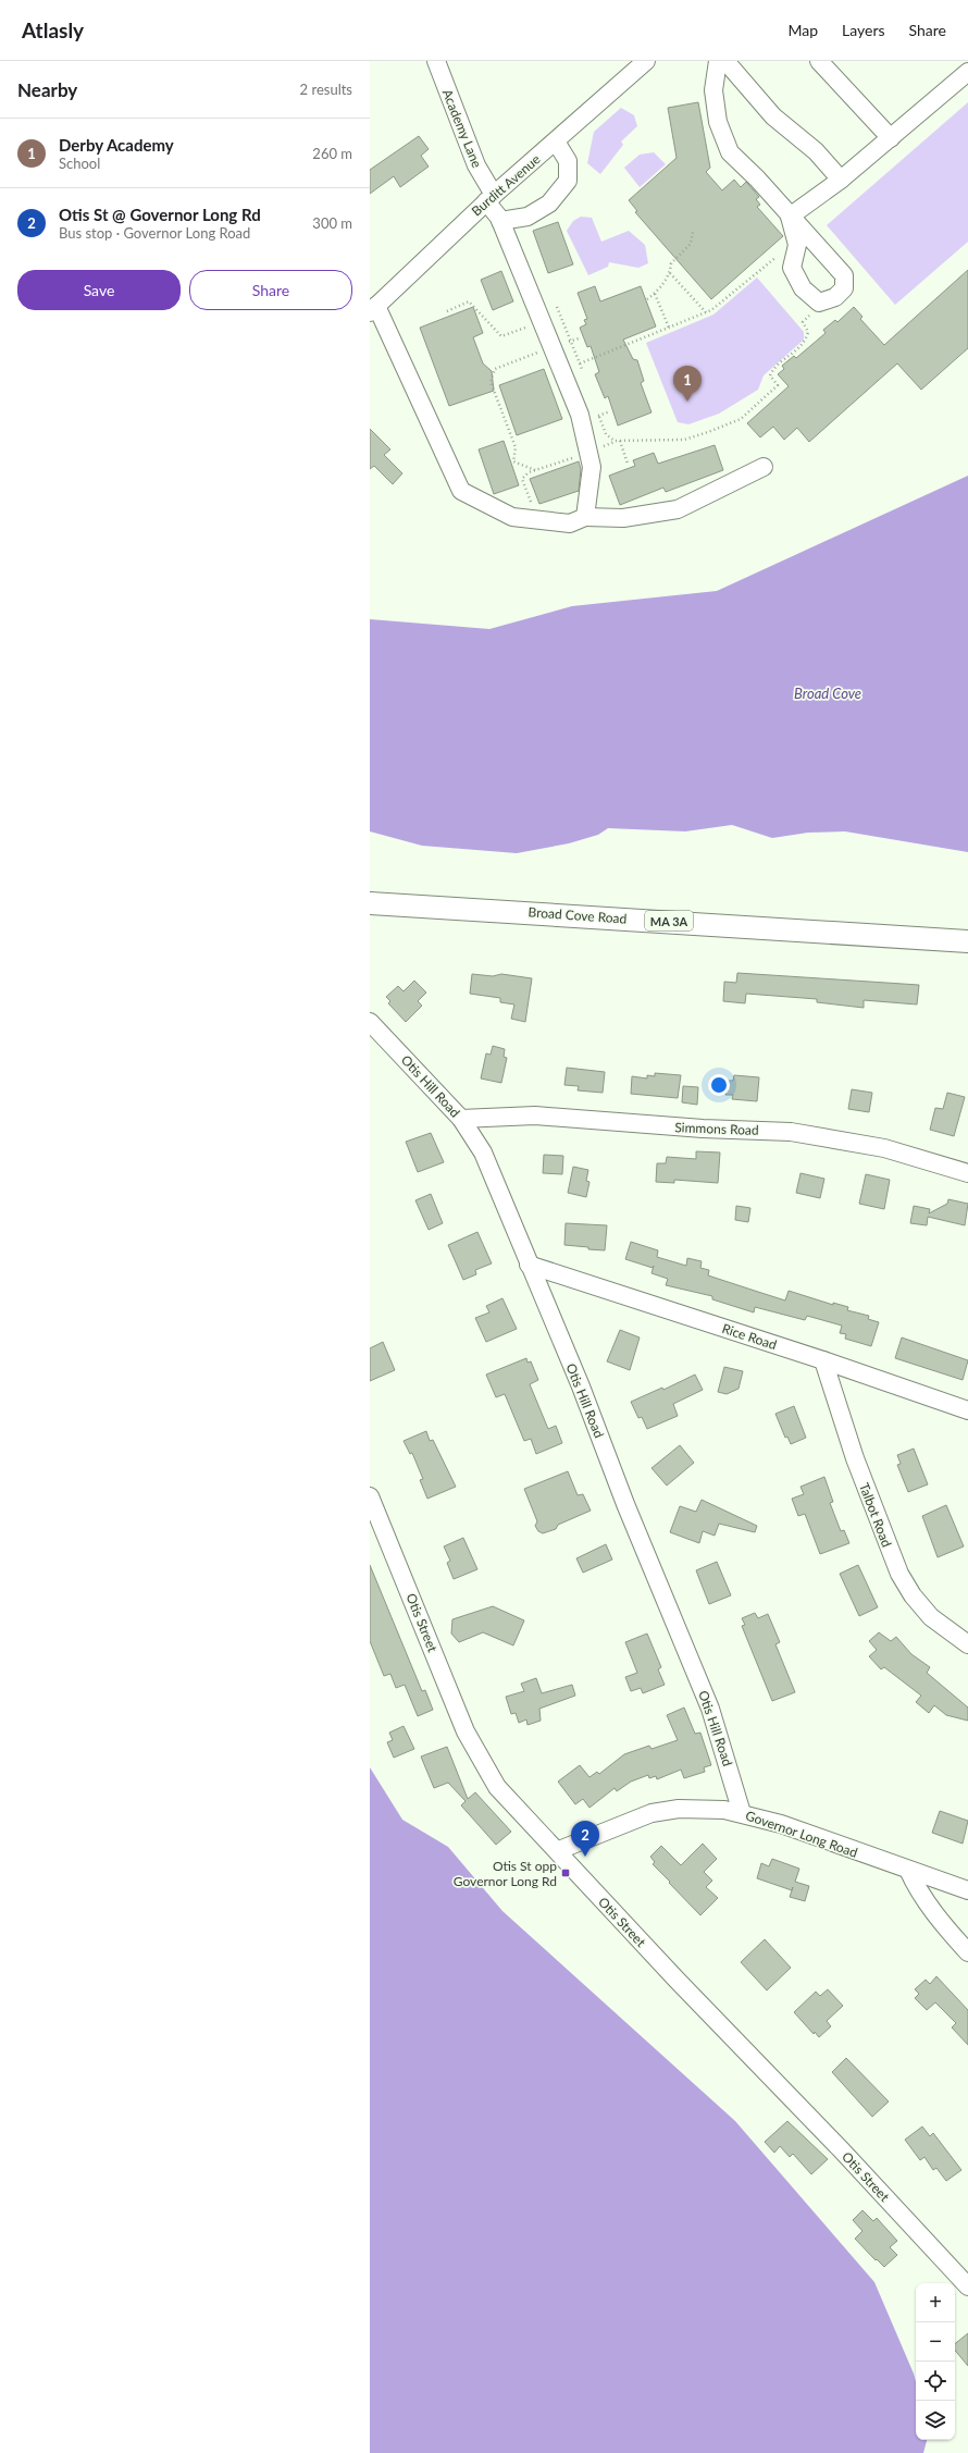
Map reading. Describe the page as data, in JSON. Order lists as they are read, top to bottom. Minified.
{"streets":{"main road":["Broad Cove Road","MA 3A"],"street":["Academy Lane","Burditt Avenue","Otis Hill Road","Simmons Road","Rice Road","Talbot Road","Otis Street","Governor Long Road"]},"crossings":[["Academy Lane","Burditt Avenue"],["Otis Hill Road","Simmons Road"],["Otis Hill Road","Rice Road"],["Otis Hill Road","Governor Long Road"],["Rice Road","Talbot Road"],["Otis Street","Governor Long Road"]],"water":["Broad Cove"],"places":{"transit":["Otis St opp Governor Long Rd"]},"page":{"header":"Atlasly","nav":["Map","Layers","Share"],"heading":["Nearby","2 results"],"list":[{"mark":"1","name":"Derby Academy","note":"School","value":"260 m"},{"mark":"2","name":"Otis St @ Governor Long Rd","note":"Bus stop · Governor Long Road","value":"300 m"}],"buttons":["Save","Share"],"pins":["1","2"],"map_buttons":["+","−"]}}
